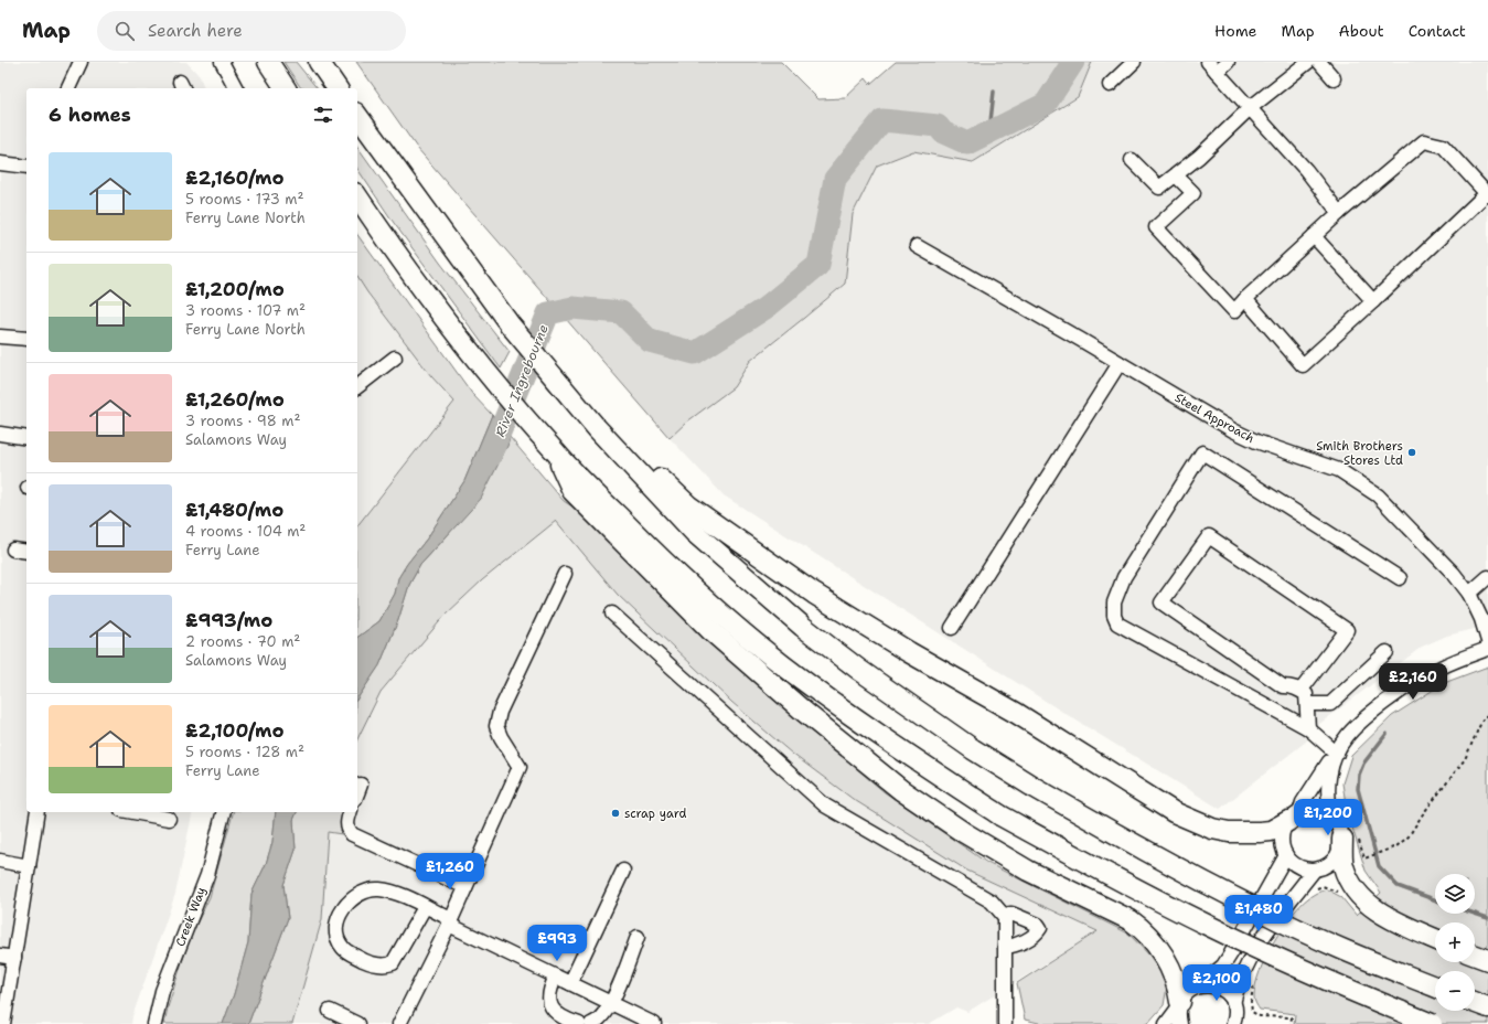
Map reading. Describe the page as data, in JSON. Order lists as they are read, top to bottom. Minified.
{"streets":{"street":["Steel Approach","Creek Way"]},"water":["River Ingrebourne"],"places":["Smith Brothers Stores Ltd","scrap yard"],"page":{"header":"Map","search":"Search here","nav":["Home","Map","About","Contact"],"heading":"6 homes","list":[{"name":"£2,160/mo","note":"5 rooms · 173 m² · Ferry Lane North"},{"name":"£1,200/mo","note":"3 rooms · 107 m² · Ferry Lane North"},{"name":"£1,260/mo","note":"3 rooms · 98 m² · Salamons Way"},{"name":"£1,480/mo","note":"4 rooms · 104 m² · Ferry Lane"},{"name":"£993/mo","note":"2 rooms · 70 m² · Salamons Way"},{"name":"£2,100/mo","note":"5 rooms · 128 m² · Ferry Lane"}],"price":["£2,160","£1,200","£1,260","£1,480","£993","£2,100"],"map_buttons":["+","−"]}}
